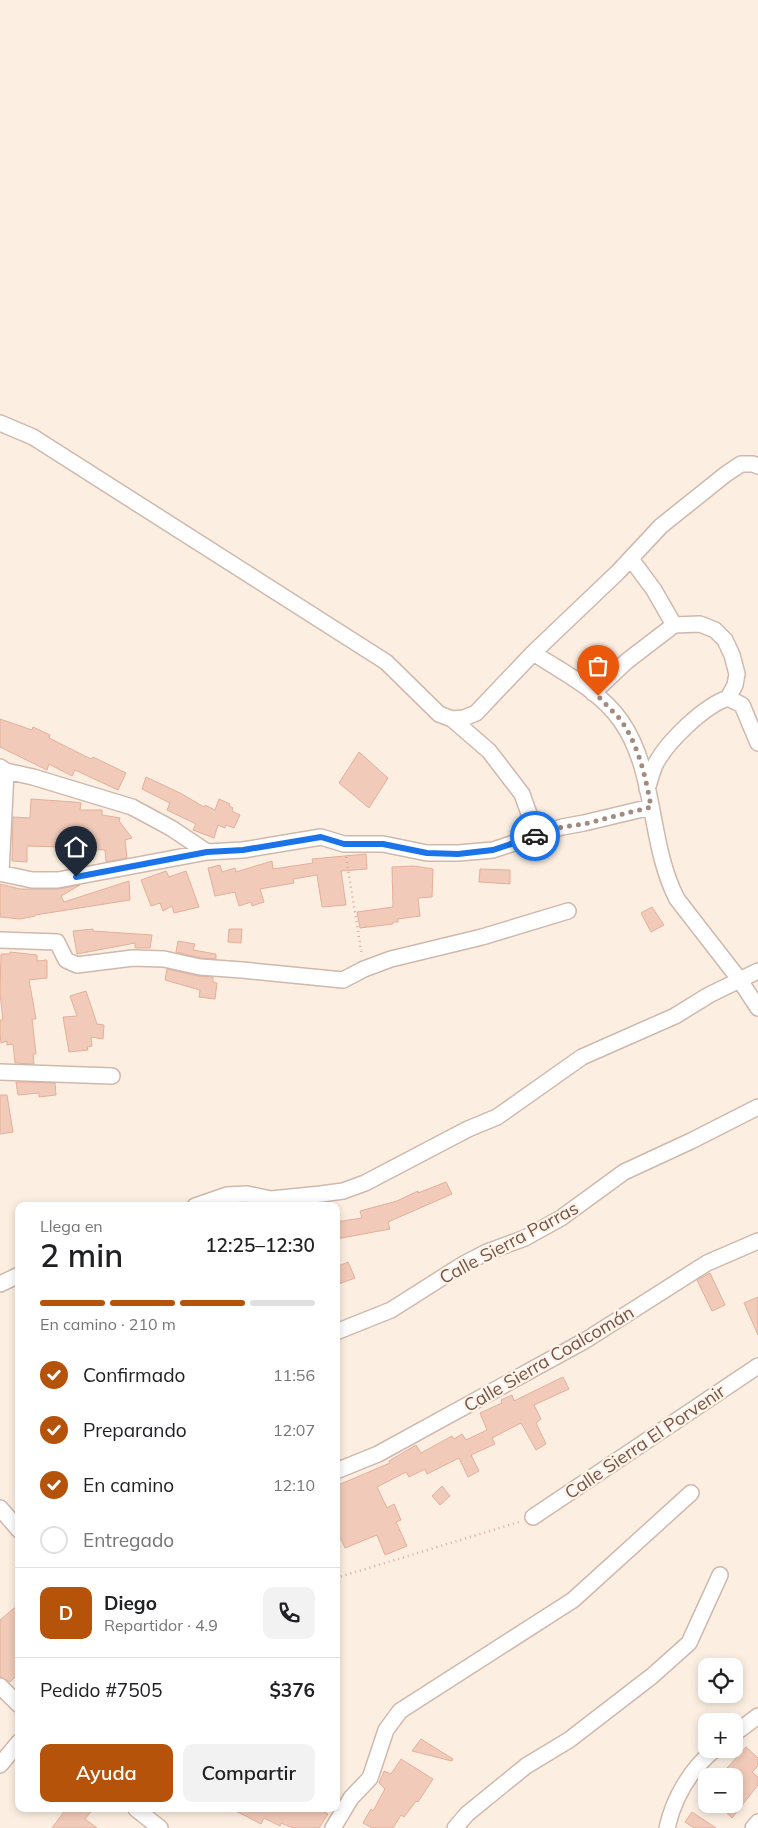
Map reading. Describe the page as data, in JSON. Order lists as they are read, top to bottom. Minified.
{"streets":{"street":["Calle Sierra Parras","Calle Sierra Coalcomán","Calle Sierra El Porvenir"]},"page":{"heading":["2 min","Llega en","12:25–12:30"],"panel":["Diego","Repartidor · 4.9","Pedido #7505","$376"],"bar":"En camino · 210 m","list":[["Confirmado","11:56"],["Preparando","12:07"],["En camino","12:10"],"Entregado"],"round":"D","map_buttons":["+","−"],"buttons":["Ayuda","Compartir"]}}
